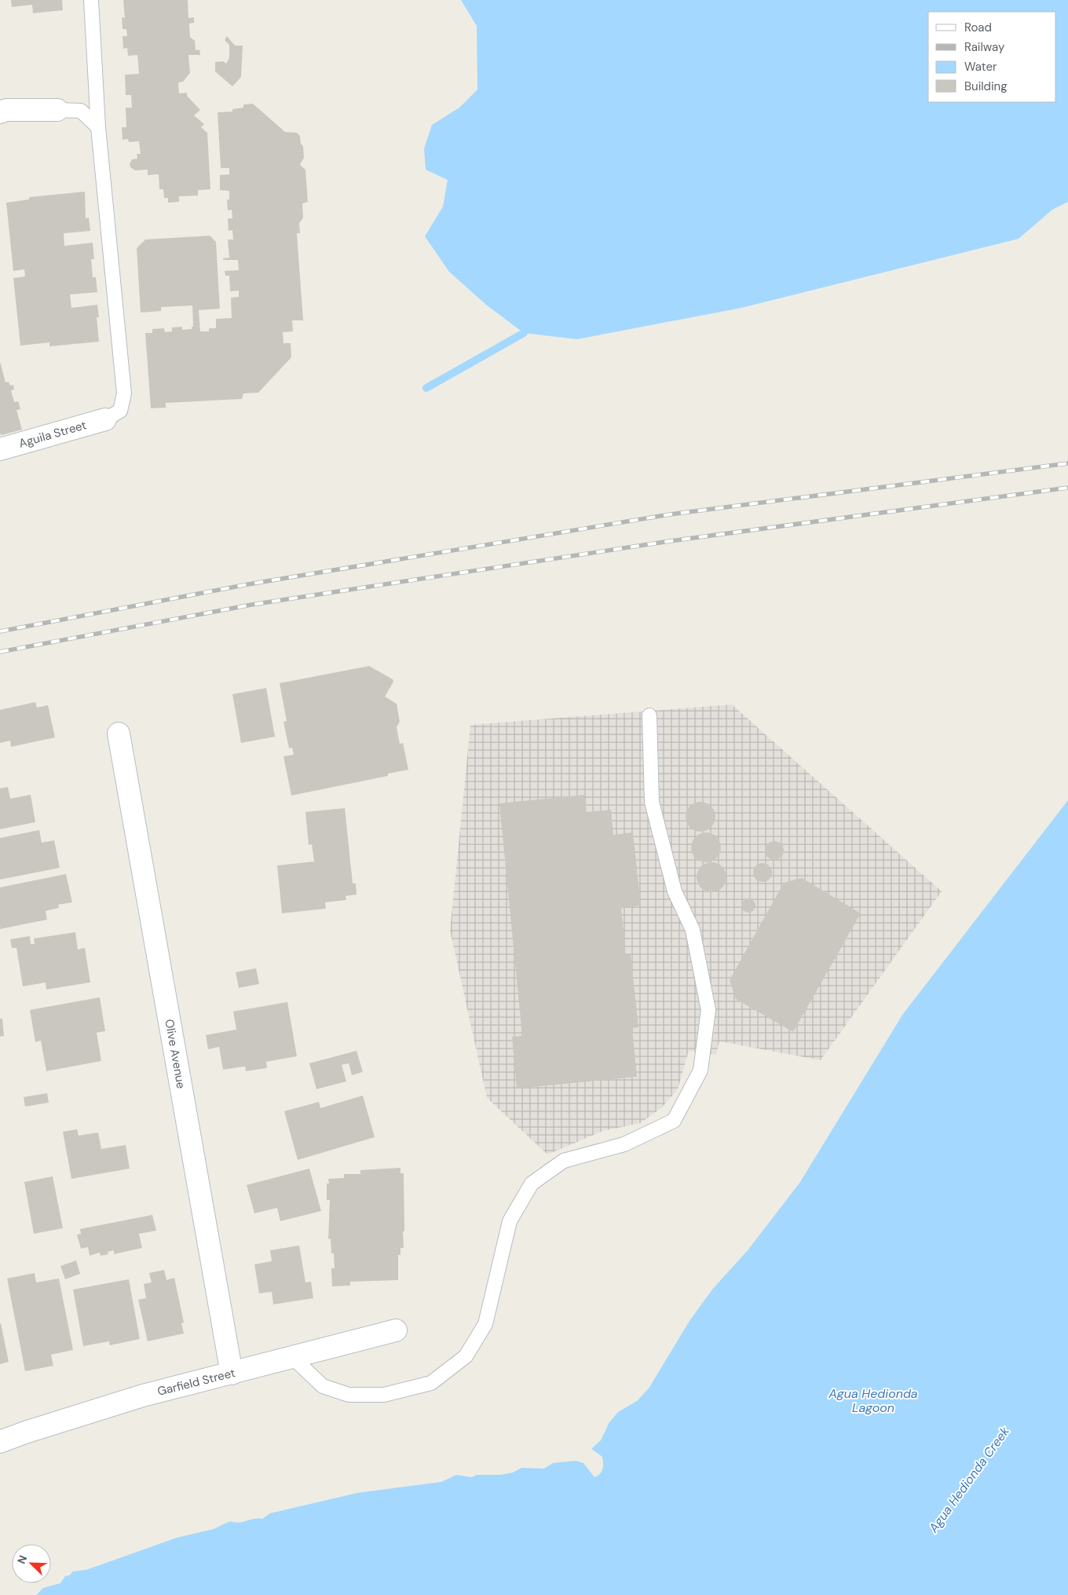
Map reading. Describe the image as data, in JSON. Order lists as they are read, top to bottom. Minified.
{"streets":{"street":["Aguila Street","Olive Avenue","Garfield Street"]},"crossings":[["Olive Avenue","Garfield Street"]],"water":["Agua Hedionda Lagoon","Agua Hedionda Creek"],"legend":["Road","Railway","Water","Building"],"north":"top left"}
